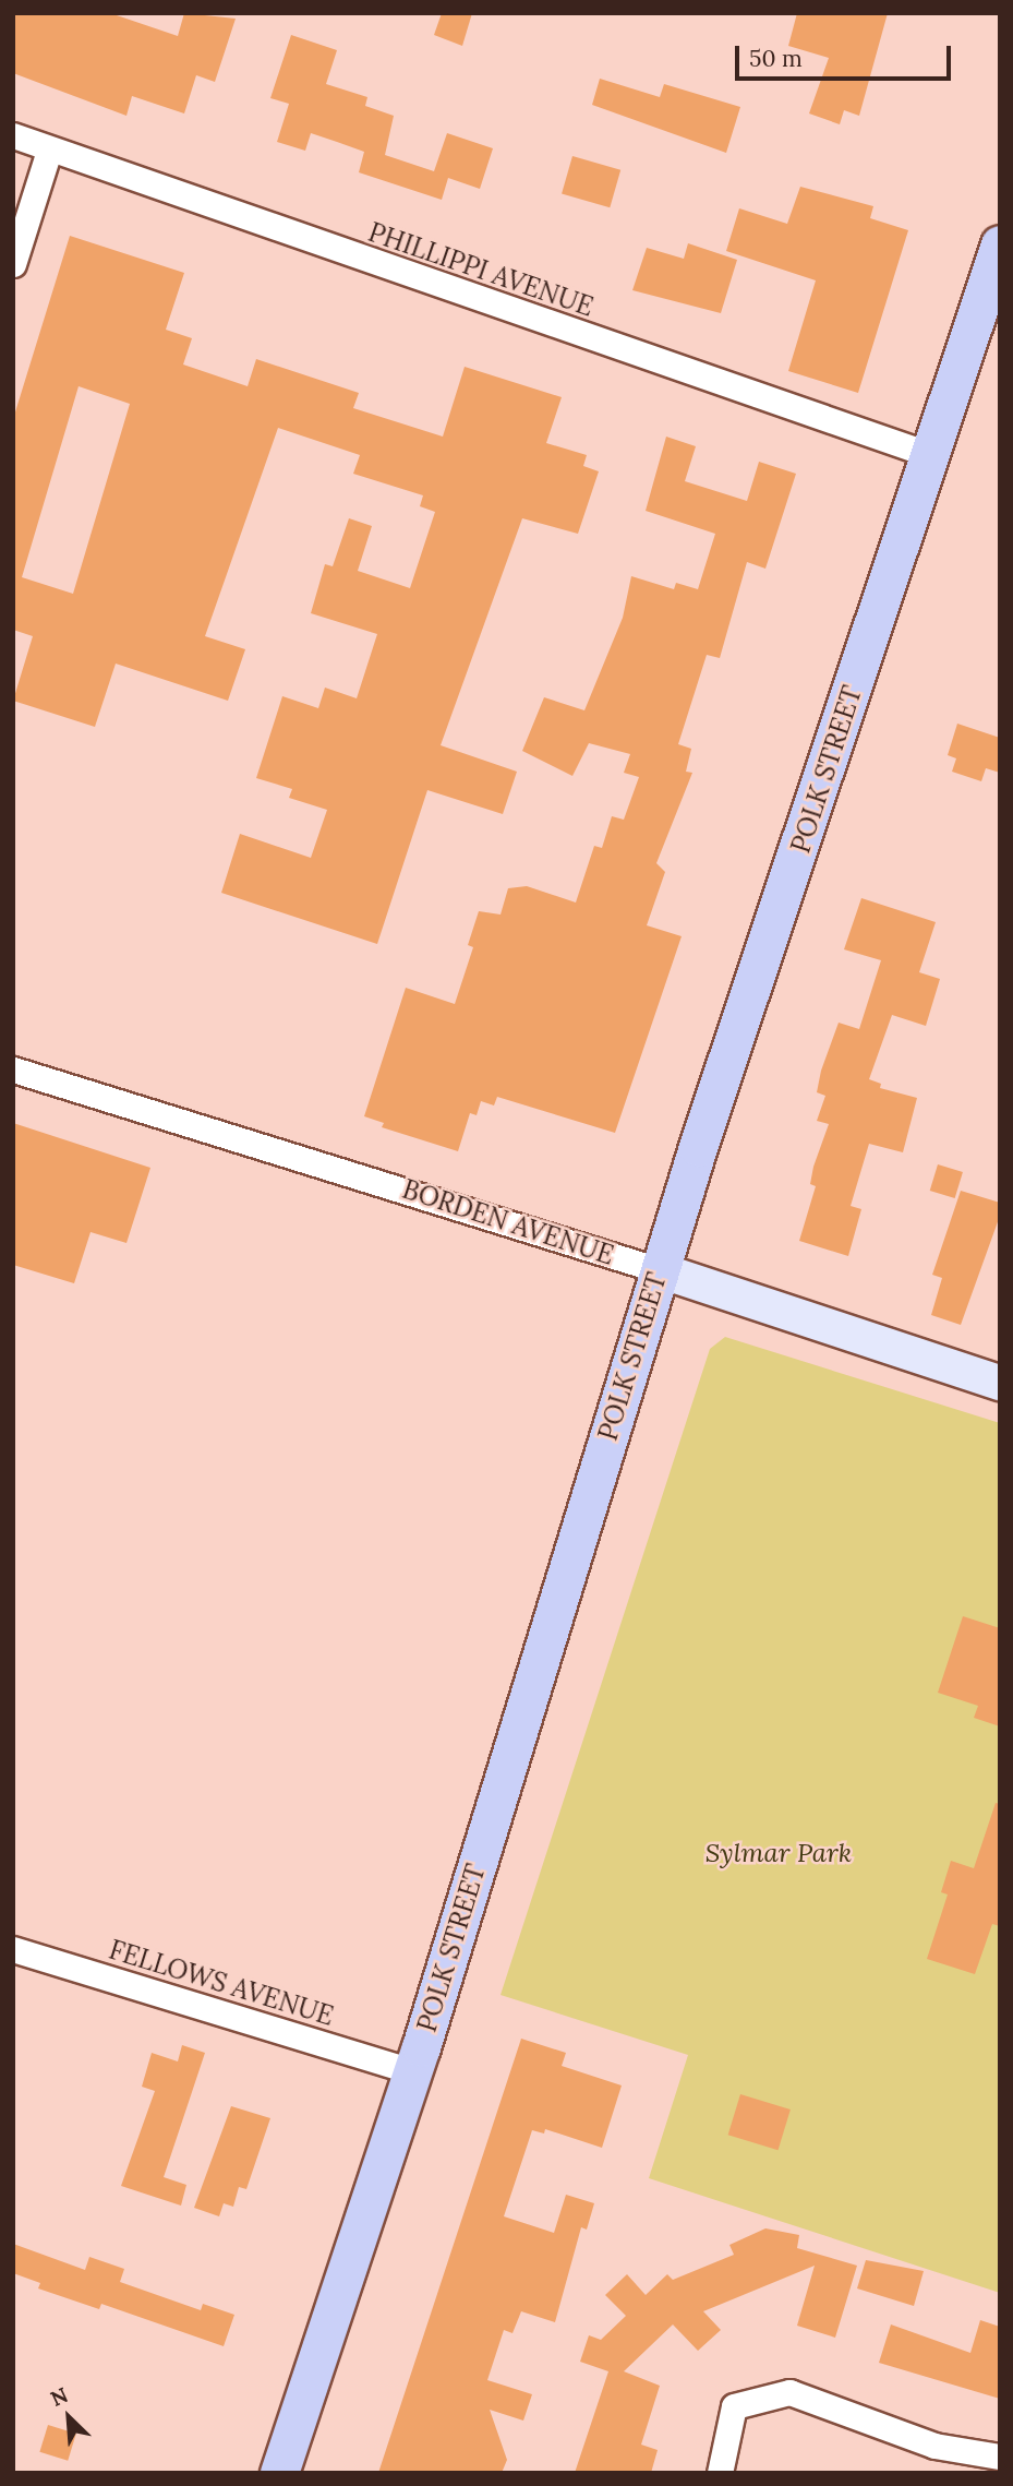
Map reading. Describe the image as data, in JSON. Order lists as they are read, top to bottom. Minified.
{"streets":{"main road":["POLK STREET"],"street":["PHILLIPPI AVENUE","BORDEN AVENUE","FELLOWS AVENUE"]},"crossings":[["PHILLIPPI AVENUE","POLK STREET"],["POLK STREET","BORDEN AVENUE"],["POLK STREET","FELLOWS AVENUE"]],"parks":["Sylmar Park"],"scale_bar":"50 m","north":"top left"}
